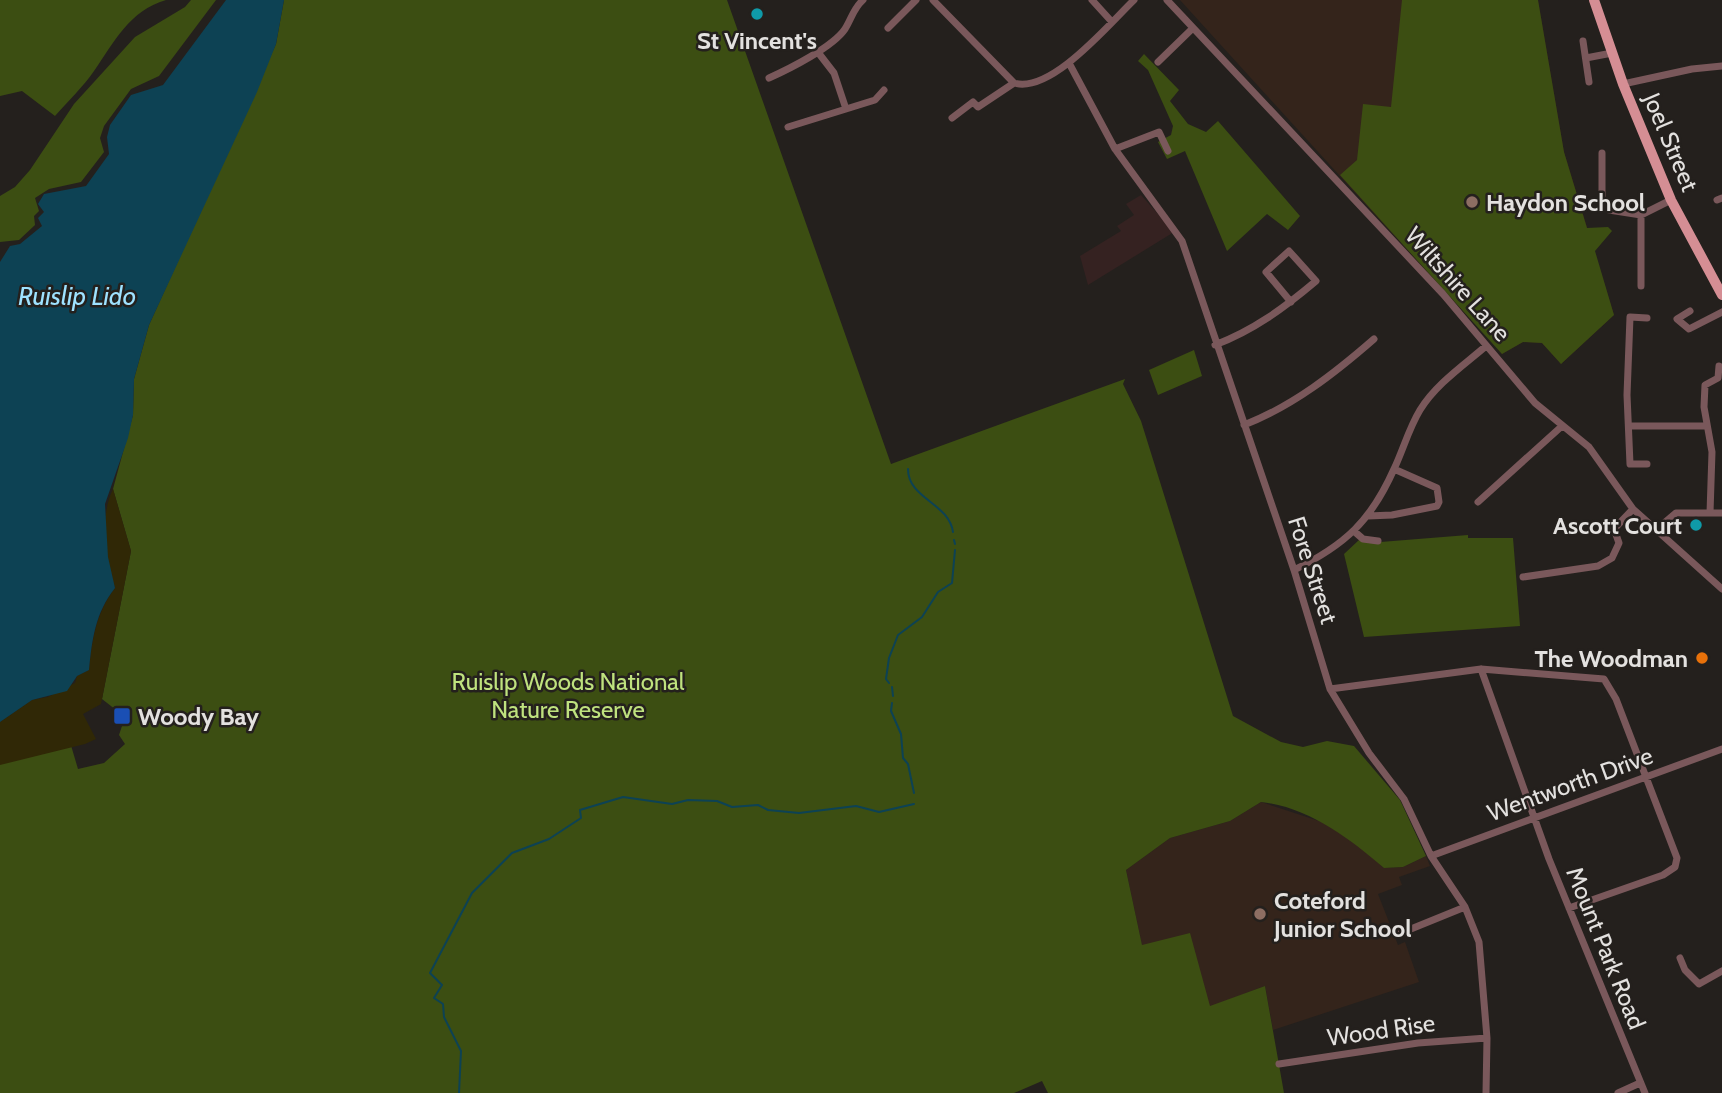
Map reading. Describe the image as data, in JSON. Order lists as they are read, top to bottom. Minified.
{"streets":{"main road":["Joel Street"],"street":["Wiltshire Lane","Fore Street","Wentworth Drive","Mount Park Road","Wood Rise"]},"crossings":[["Fore Street","Wentworth Drive"],["Fore Street","Wood Rise"],["Wentworth Drive","Mount Park Road"]],"water":["Ruislip Lido"],"parks":["Ruislip Woods National Nature Reserve"],"places":{"other":["St Vincent's","Haydon School","Ascott Court","The Woodman","Coteford Junior School"],"transit":["Woody Bay"]}}
